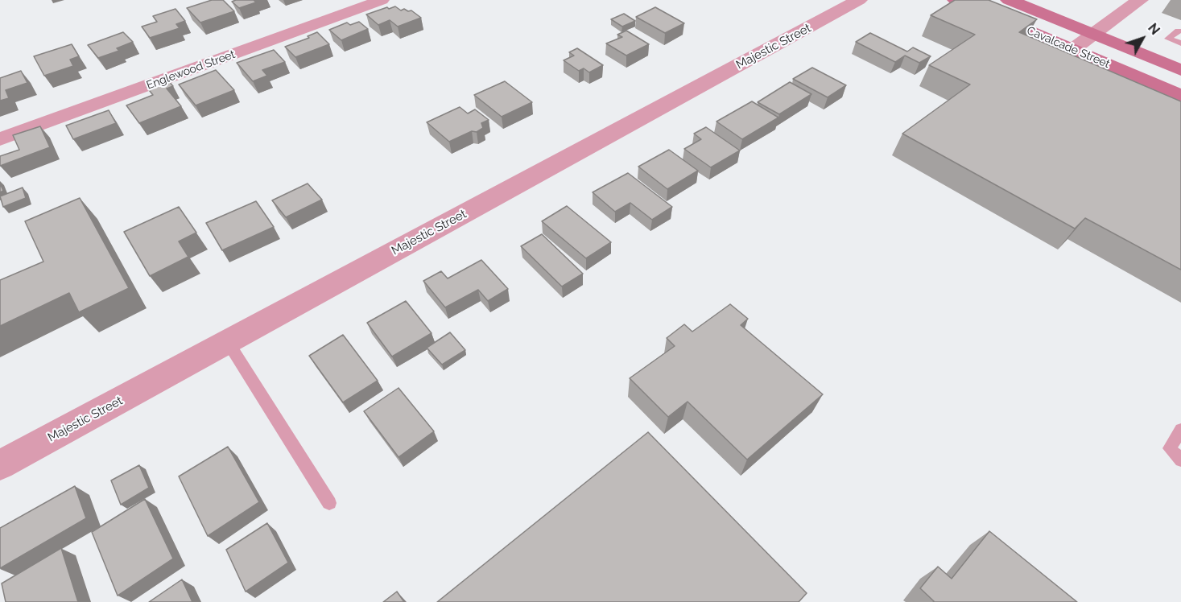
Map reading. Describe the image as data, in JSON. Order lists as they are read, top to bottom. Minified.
{"streets":{"main road":["Cavalcade Street"],"street":["Majestic Street","Englewood Street"]},"north":"top right"}
